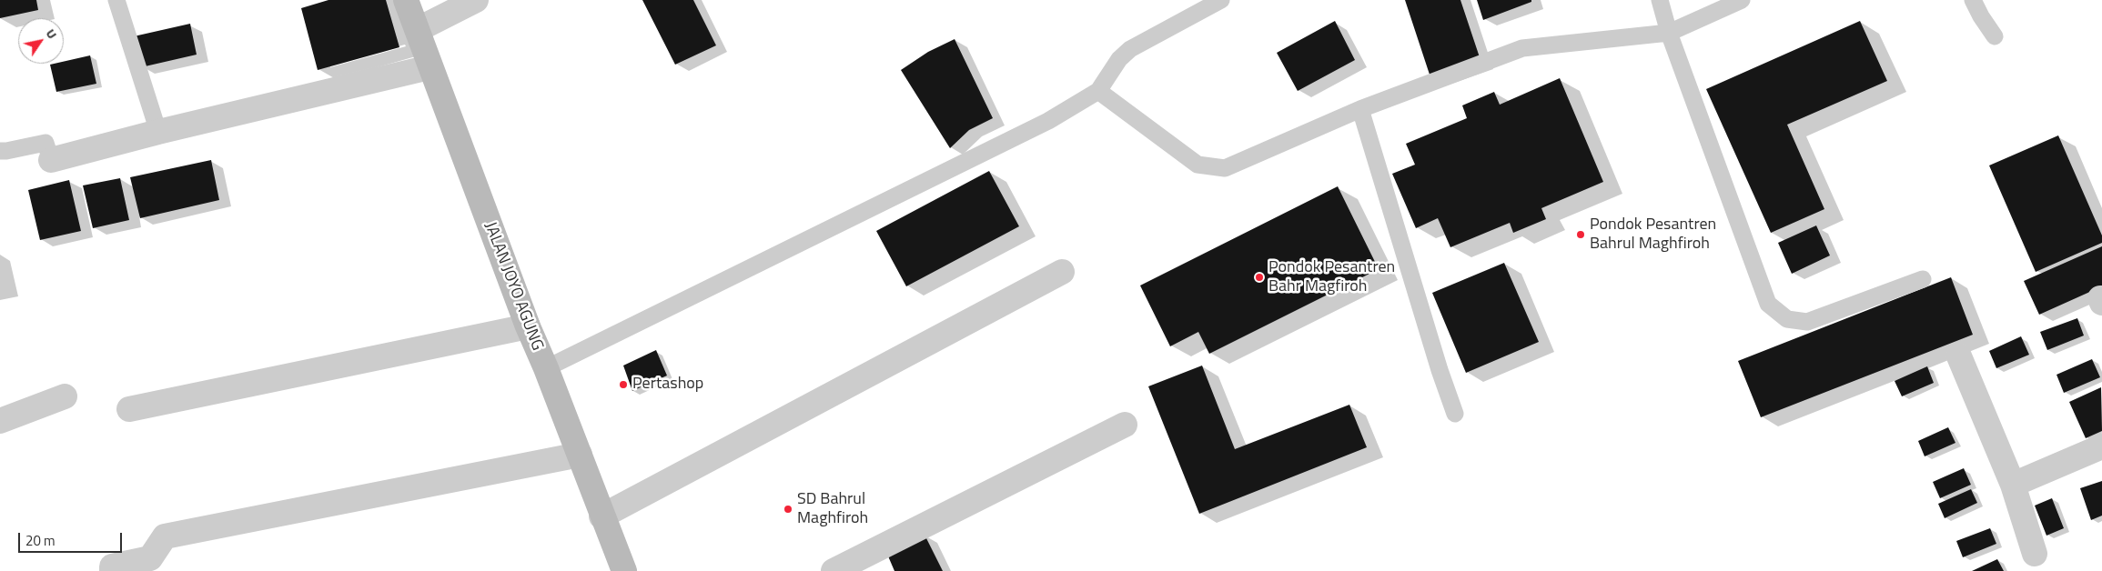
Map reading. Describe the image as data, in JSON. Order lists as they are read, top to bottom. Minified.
{"streets":{"main road":["JALAN JOYO AGUNG"]},"places":["Pondok Pesantren Bahrul Maghfiroh","Pondok Pesantren Bahr Magfiroh","Pertashop","SD Bahrul Maghfiroh"],"scale_bar":"20 m","north":"top right"}
